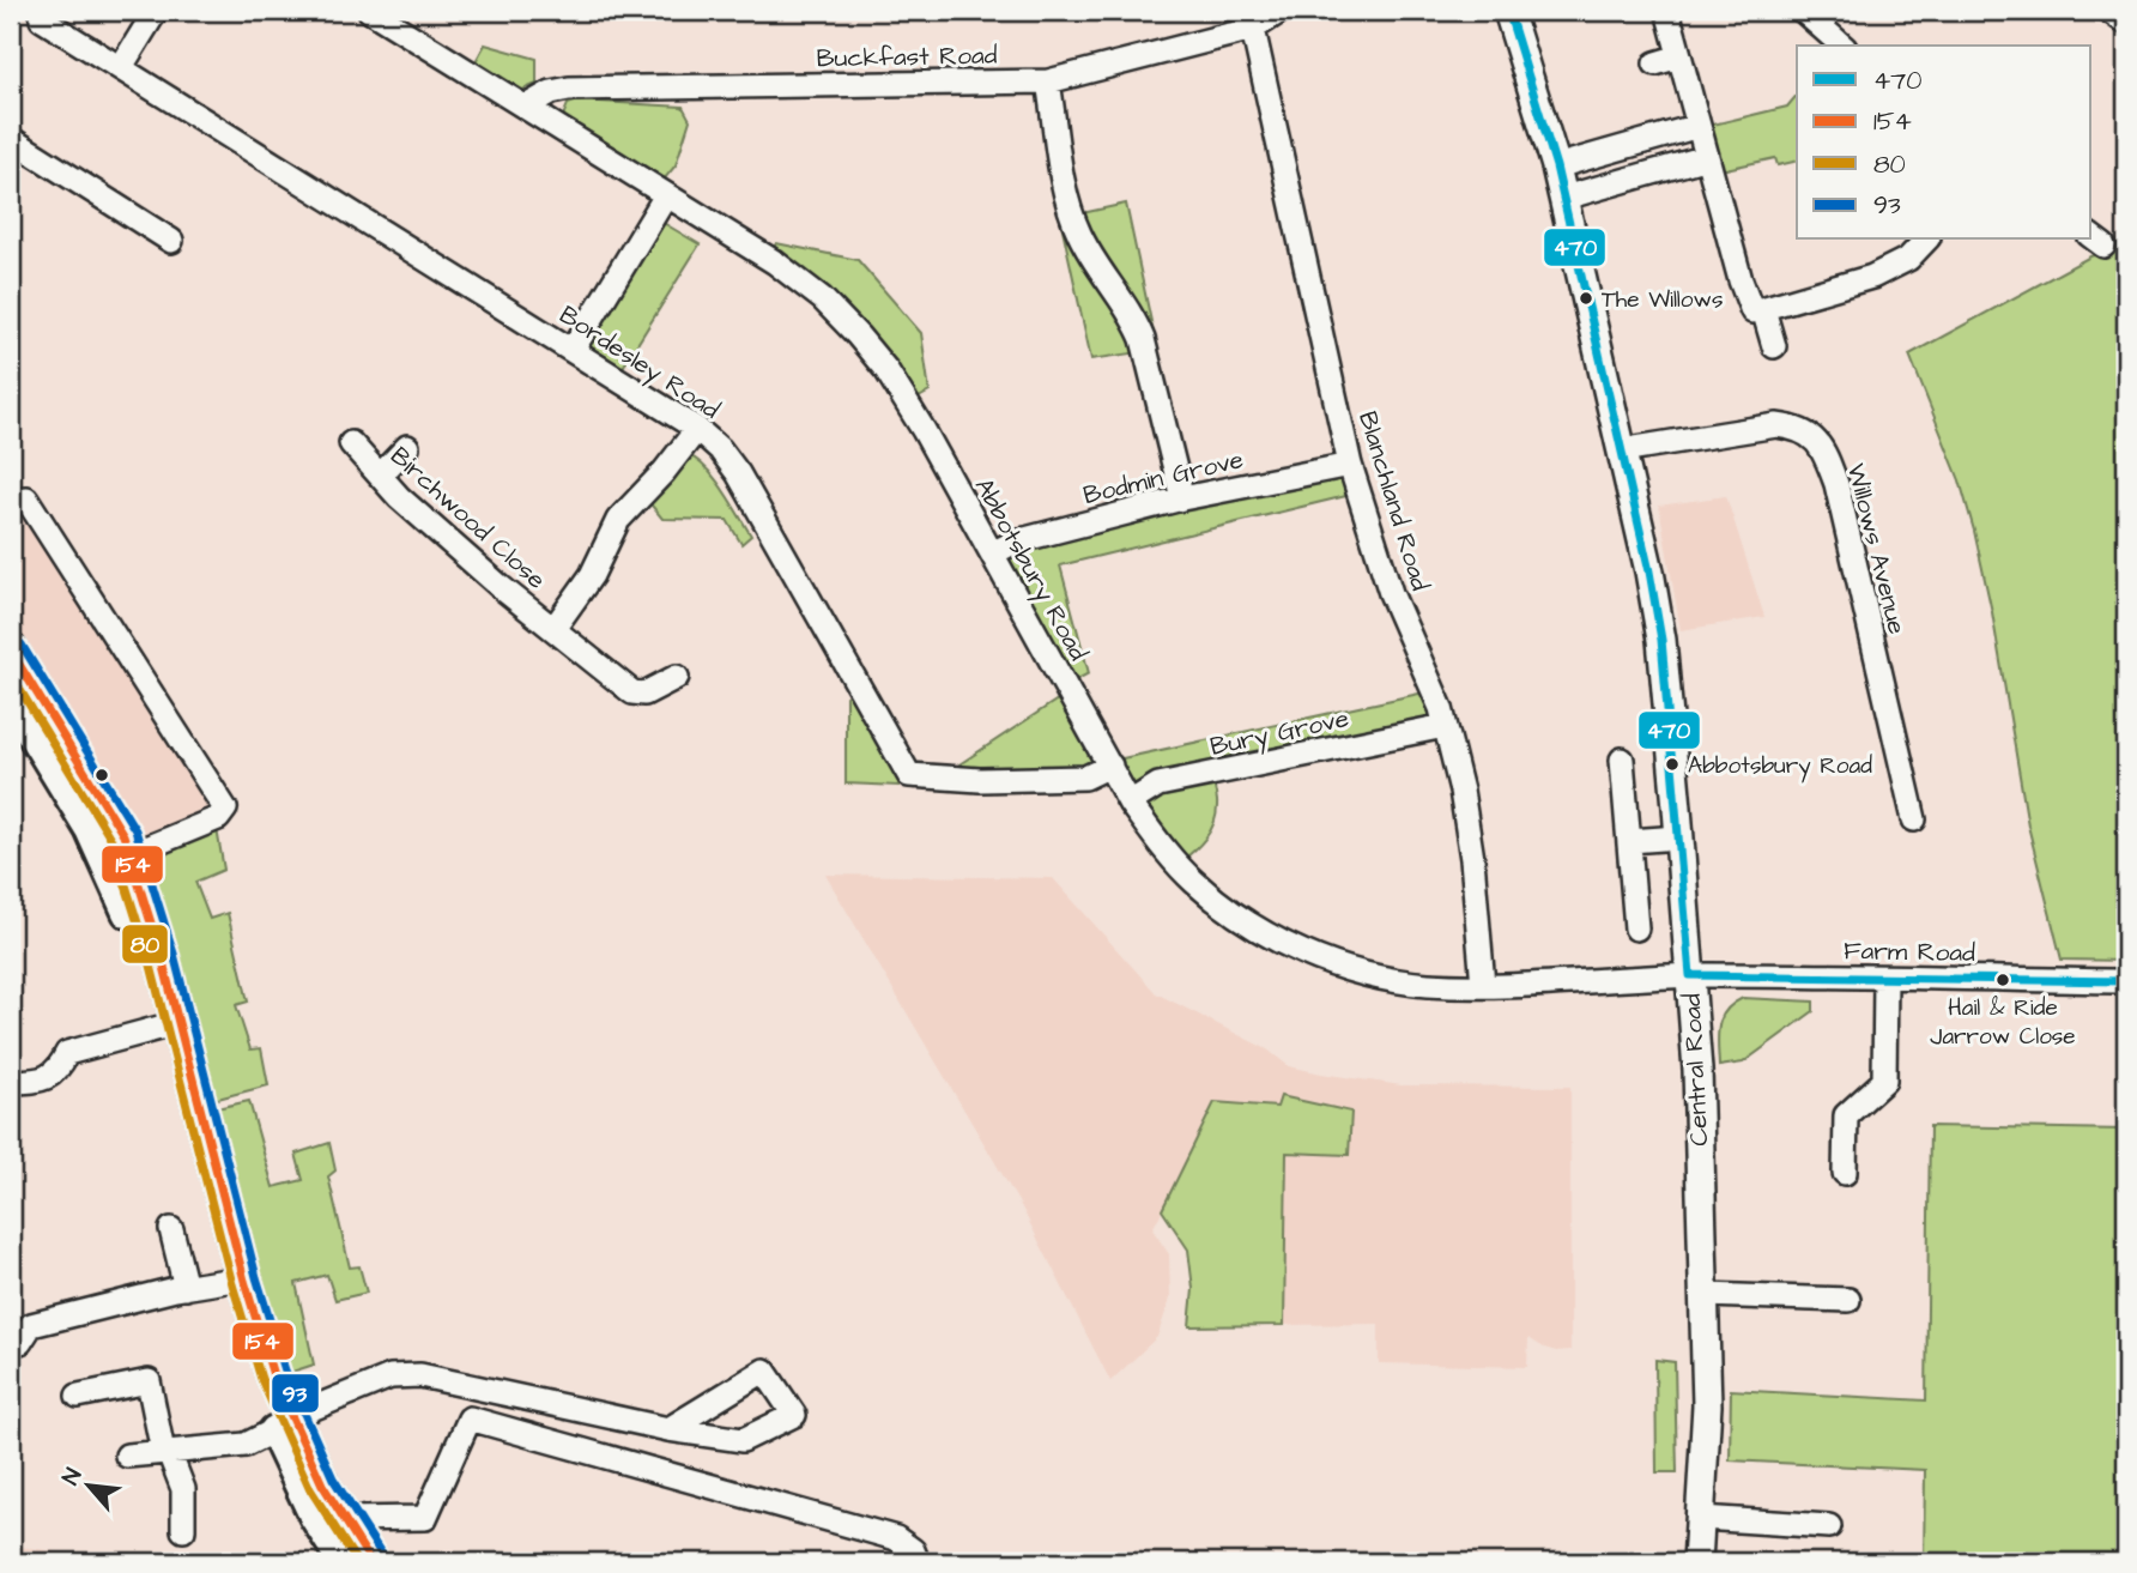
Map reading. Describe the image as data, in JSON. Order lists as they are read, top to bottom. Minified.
{"streets":{"main road":["Central Road"],"street":["Buckfast Road","Bordesley Road","Bodmin Grove","Blanchland Road","Birchwood Close","Willows Avenue","Abbotsbury Road","Bury Grove","Farm Road"]},"crossings":[["Buckfast Road","Blanchland Road"],["Buckfast Road","Abbotsbury Road"],["Bordesley Road","Birchwood Close"],["Bordesley Road","Abbotsbury Road"],["Bodmin Grove","Blanchland Road"],["Bodmin Grove","Abbotsbury Road"],["Blanchland Road","Abbotsbury Road"],["Blanchland Road","Bury Grove"],["Willows Avenue","Central Road"],["Abbotsbury Road","Bury Grove"],["Abbotsbury Road","Farm Road"],["Abbotsbury Road","Central Road"],["Farm Road","Central Road"]],"places":["The Willows","Abbotsbury Road","Hail & Ride Jarrow Close"],"lines":["transit line 470","transit line 93","transit line 154","transit line 80"],"legend":["470","154","80","93"],"north":"top left"}
